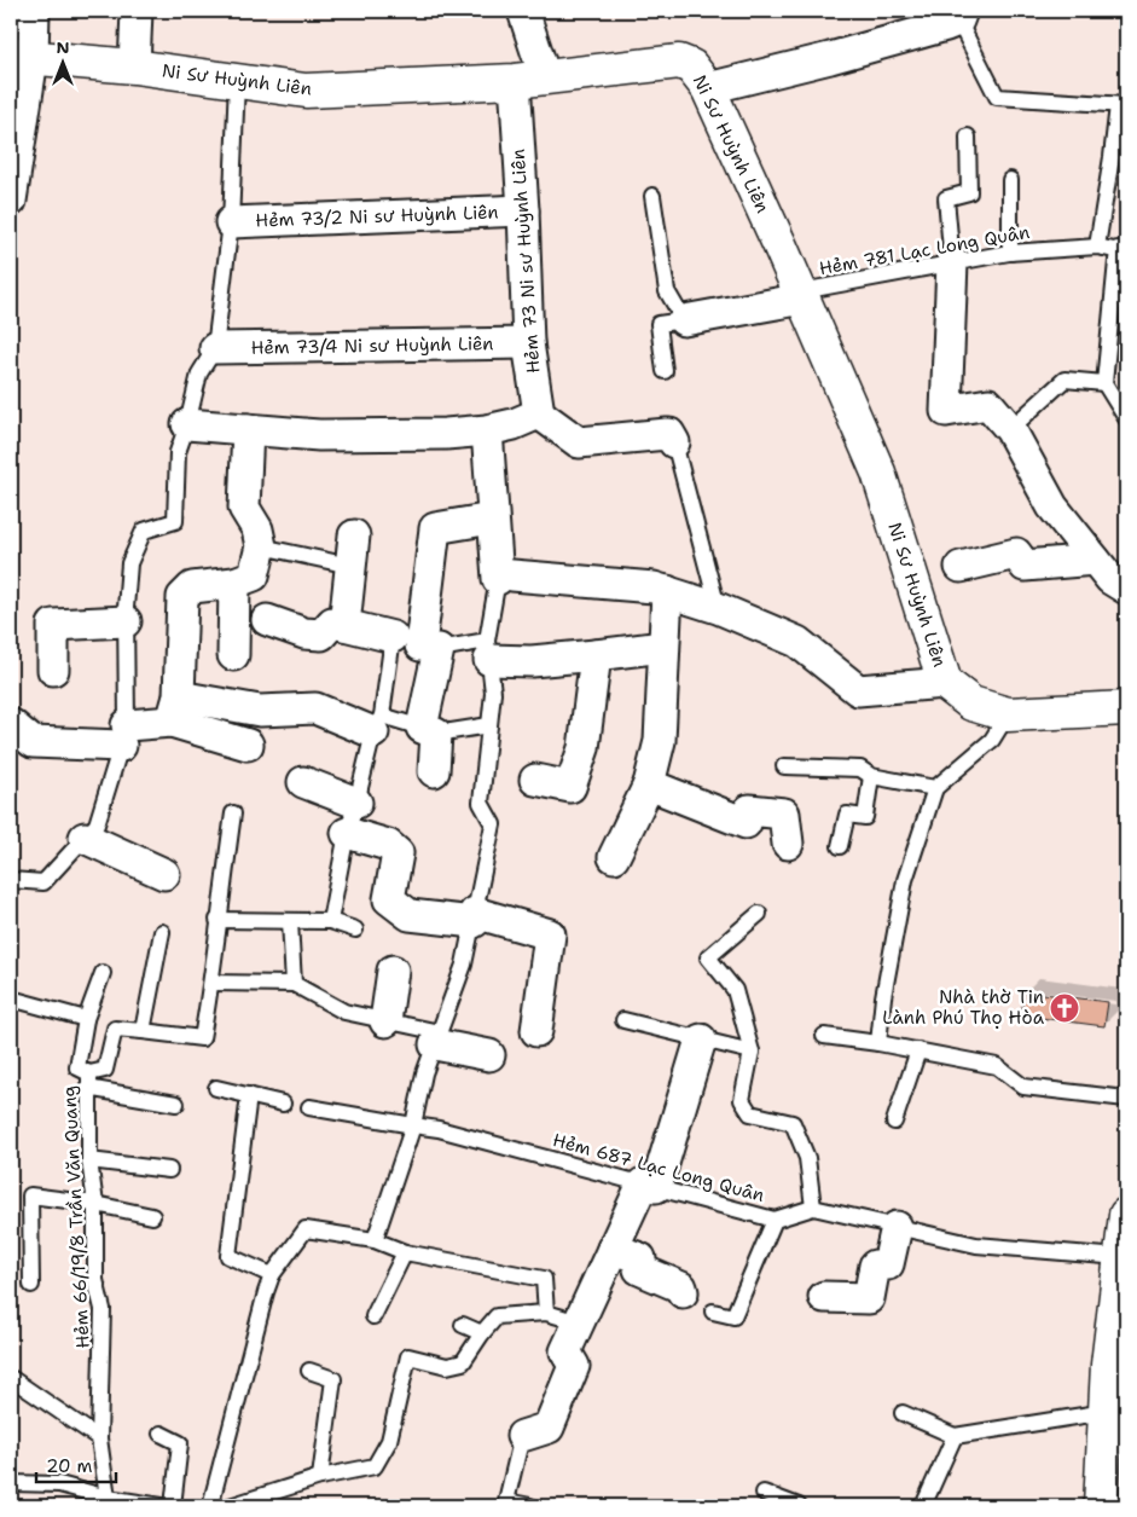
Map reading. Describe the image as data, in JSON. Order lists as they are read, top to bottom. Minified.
{"streets":{"street":["Ni Sư Huỳnh Liên","Hẻm 73/2 Ni sư Huỳnh Liên","Hẻm 73 Ni sư Huỳnh Liên","Hẻm 73/4 Ni sư Huỳnh Liên"],"lane":["Hẻm 781 Lạc Long Quân","Hẻm 687 Lạc Long Quân","Hẻm 66/19/8 Trần Văn Quang"]},"crossings":[["Ni Sư Huỳnh Liên","Hẻm 781 Lạc Long Quân"],["Ni Sư Huỳnh Liên","Hẻm 73 Ni sư Huỳnh Liên"],["Hẻm 73/2 Ni sư Huỳnh Liên","Hẻm 73 Ni sư Huỳnh Liên"],["Hẻm 73 Ni sư Huỳnh Liên","Hẻm 73/4 Ni sư Huỳnh Liên"]],"places":{"church":["Nhà thờ Tin Lành Phú Thọ Hòa"]},"scale_bar":"20 m","north":"top"}
